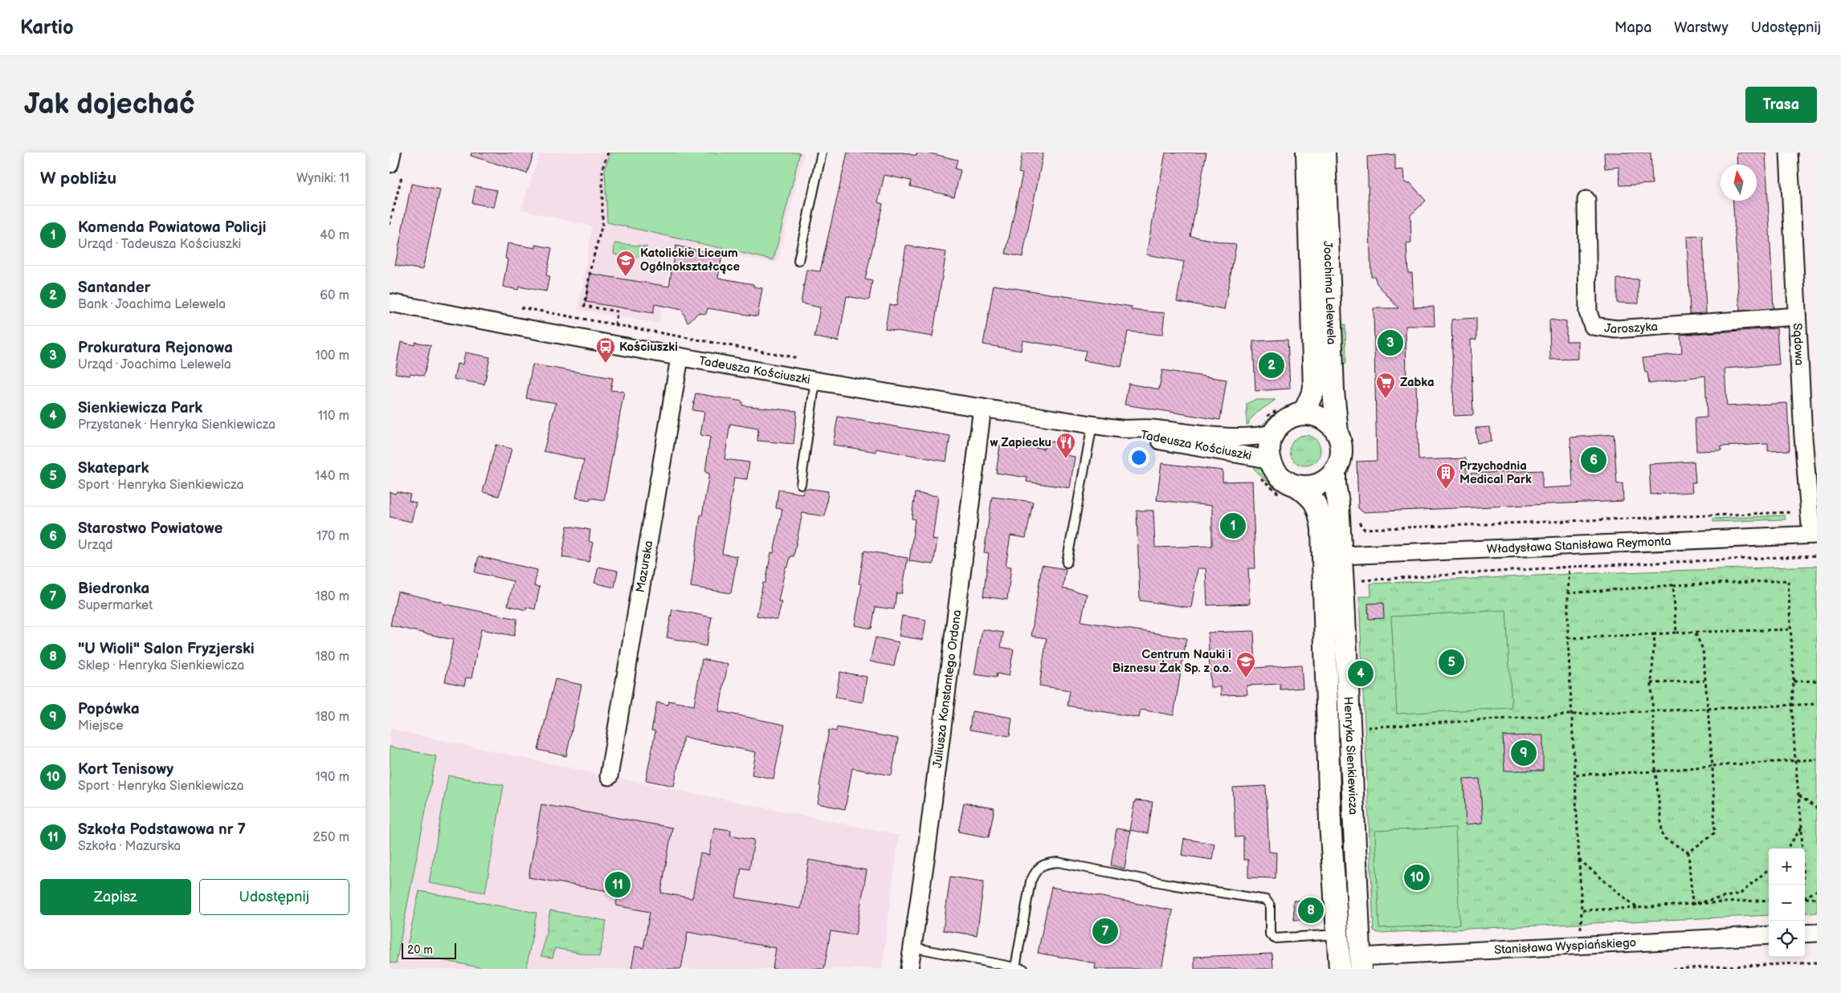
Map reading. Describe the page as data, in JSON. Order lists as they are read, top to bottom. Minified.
{"streets":{"street":["Joachima Lelewela","Jaroszyka","Sądowa","Tadeusza Kościuszki","Władysława Stanisława Reymonta","Mazurska","Juliusza Konstantego Ordona","Henryka Sienkiewicza","Stanisława Wyspiańskiego"]},"crossings":[["Joachima Lelewela","Tadeusza Kościuszki"],["Joachima Lelewela","Henryka Sienkiewicza"],["Jaroszyka","Sądowa"],["Sądowa","Władysława Stanisława Reymonta"],["Tadeusza Kościuszki","Mazurska"],["Tadeusza Kościuszki","Juliusza Konstantego Ordona"],["Tadeusza Kościuszki","Henryka Sienkiewicza"],["Władysława Stanisława Reymonta","Henryka Sienkiewicza"],["Henryka Sienkiewicza","Stanisława Wyspiańskiego"]],"places":{"school or university":["Katolickie Liceum Ogólnokształcące","Centrum Nauki i Biznesu Żak Sp. z o.o."],"bus stop":["Kościuszki"],"supermarket":["Zabka"],"restaurant":["w Zapiecku"],"building":["Przychodnia Medical Park"]},"scale_bar":"20 m","north":"top","page":{"header":"Kartio","nav":["Mapa","Warstwy","Udostępnij"],"buttons":["Trasa",["Zapisz","Udostępnij"]],"title":"Jak dojechać","heading":["W pobliżu","Wyniki: 11"],"list":[{"mark":"1","name":"Komenda Powiatowa Policji","note":"Urząd · Tadeusza Kościuszki","value":"40 m"},{"mark":"2","name":"Santander","note":"Bank · Joachima Lelewela","value":"60 m"},{"mark":"3","name":"Prokuratura Rejonowa","note":"Urząd · Joachima Lelewela","value":"100 m"},{"mark":"4","name":"Sienkiewicza Park","note":"Przystanek · Henryka Sienkiewicza","value":"110 m"},{"mark":"5","name":"Skatepark","note":"Sport · Henryka Sienkiewicza","value":"140 m"},{"mark":"6","name":"Starostwo Powiatowe","note":"Urząd","value":"170 m"},{"mark":"7","name":"Biedronka","note":"Supermarket","value":"180 m"},{"mark":"8","name":"\"U Wioli\" Salon Fryzjerski","note":"Sklep · Henryka Sienkiewicza","value":"180 m"},{"mark":"9","name":"Popówka","note":"Miejsce","value":"180 m"},{"mark":"10","name":"Kort Tenisowy","note":"Sport · Henryka Sienkiewicza","value":"190 m"},{"mark":"11","name":"Szkoła Podstawowa nr 7","note":"Szkoła · Mazurska","value":"250 m"}],"pins":["3","2","6","1","5","4","9","10","11","8","7"],"map_buttons":["+","−"],"scale":"20 m"}}
